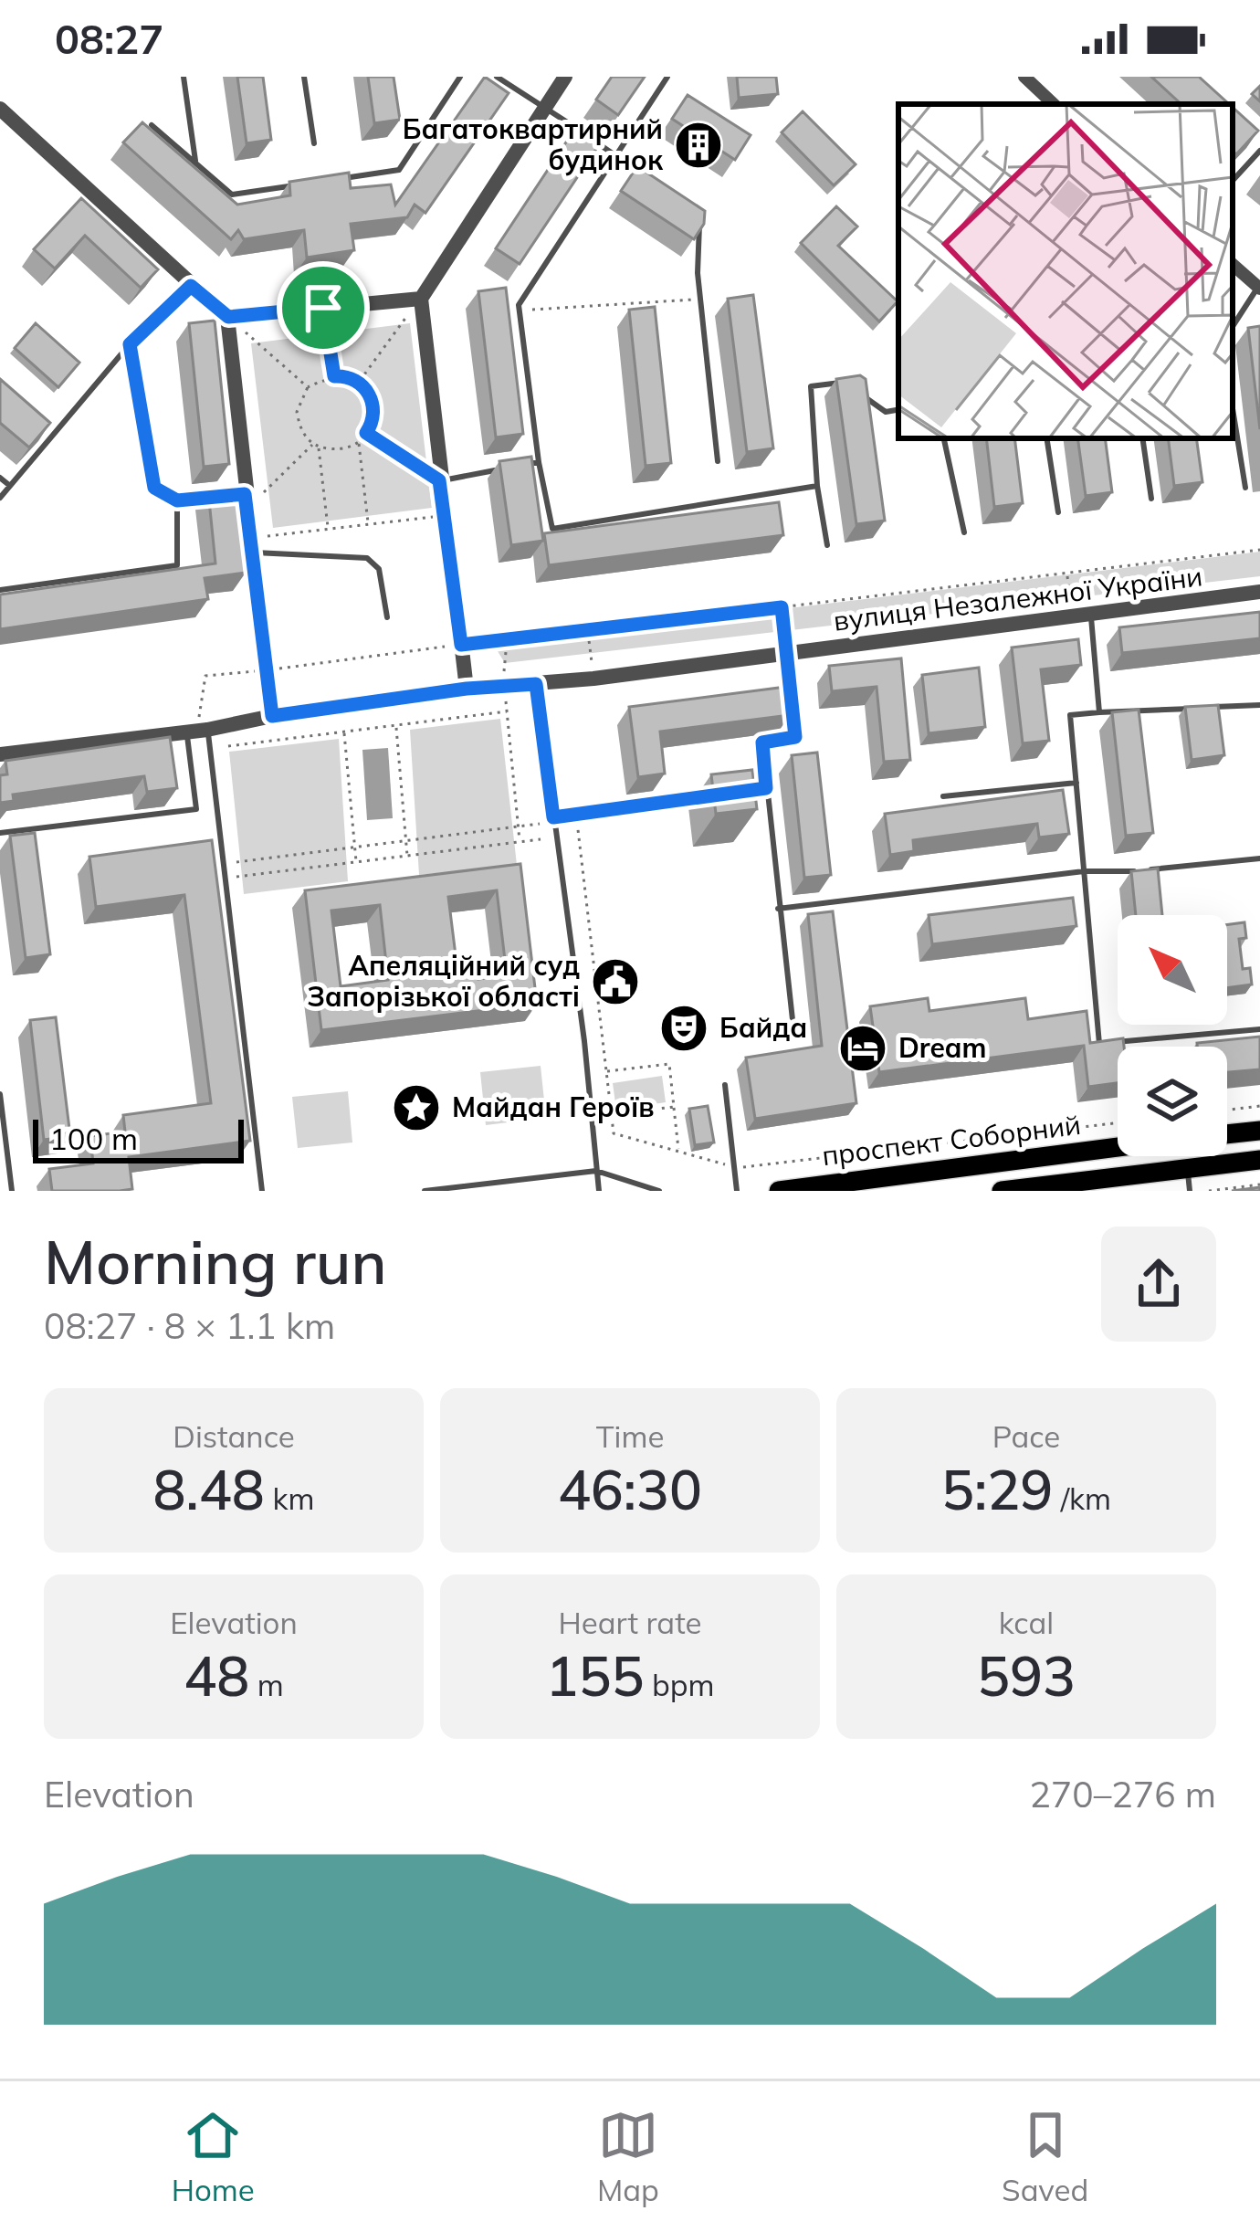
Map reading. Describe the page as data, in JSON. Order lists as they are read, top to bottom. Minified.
{"streets":{"main road":["проспект Соборний"],"street":["вулиця Незалежної України"]},"places":{"building":["Багатоквартирний будинок"],"public building":["Апеляційний суд Запорізької області"],"theatre":["Байда"],"hotel":["Dream"],"place":["Майдан Героїв"]},"scale_bar":"100 m","north":"top left","page":{"status":"08:27","scale":"100 m","heading":["Morning run","08:27 · 8 × 1.1 km"],"stats":[["Distance","8.48 km"],["Time","46:30"],["Pace","5:29 /km"],["Elevation","48 m"],["Heart rate","155 bpm"],["kcal","593"]],"chart":["Elevation","270–276 m"],"tabs":["Home","Map","Saved"]}}
